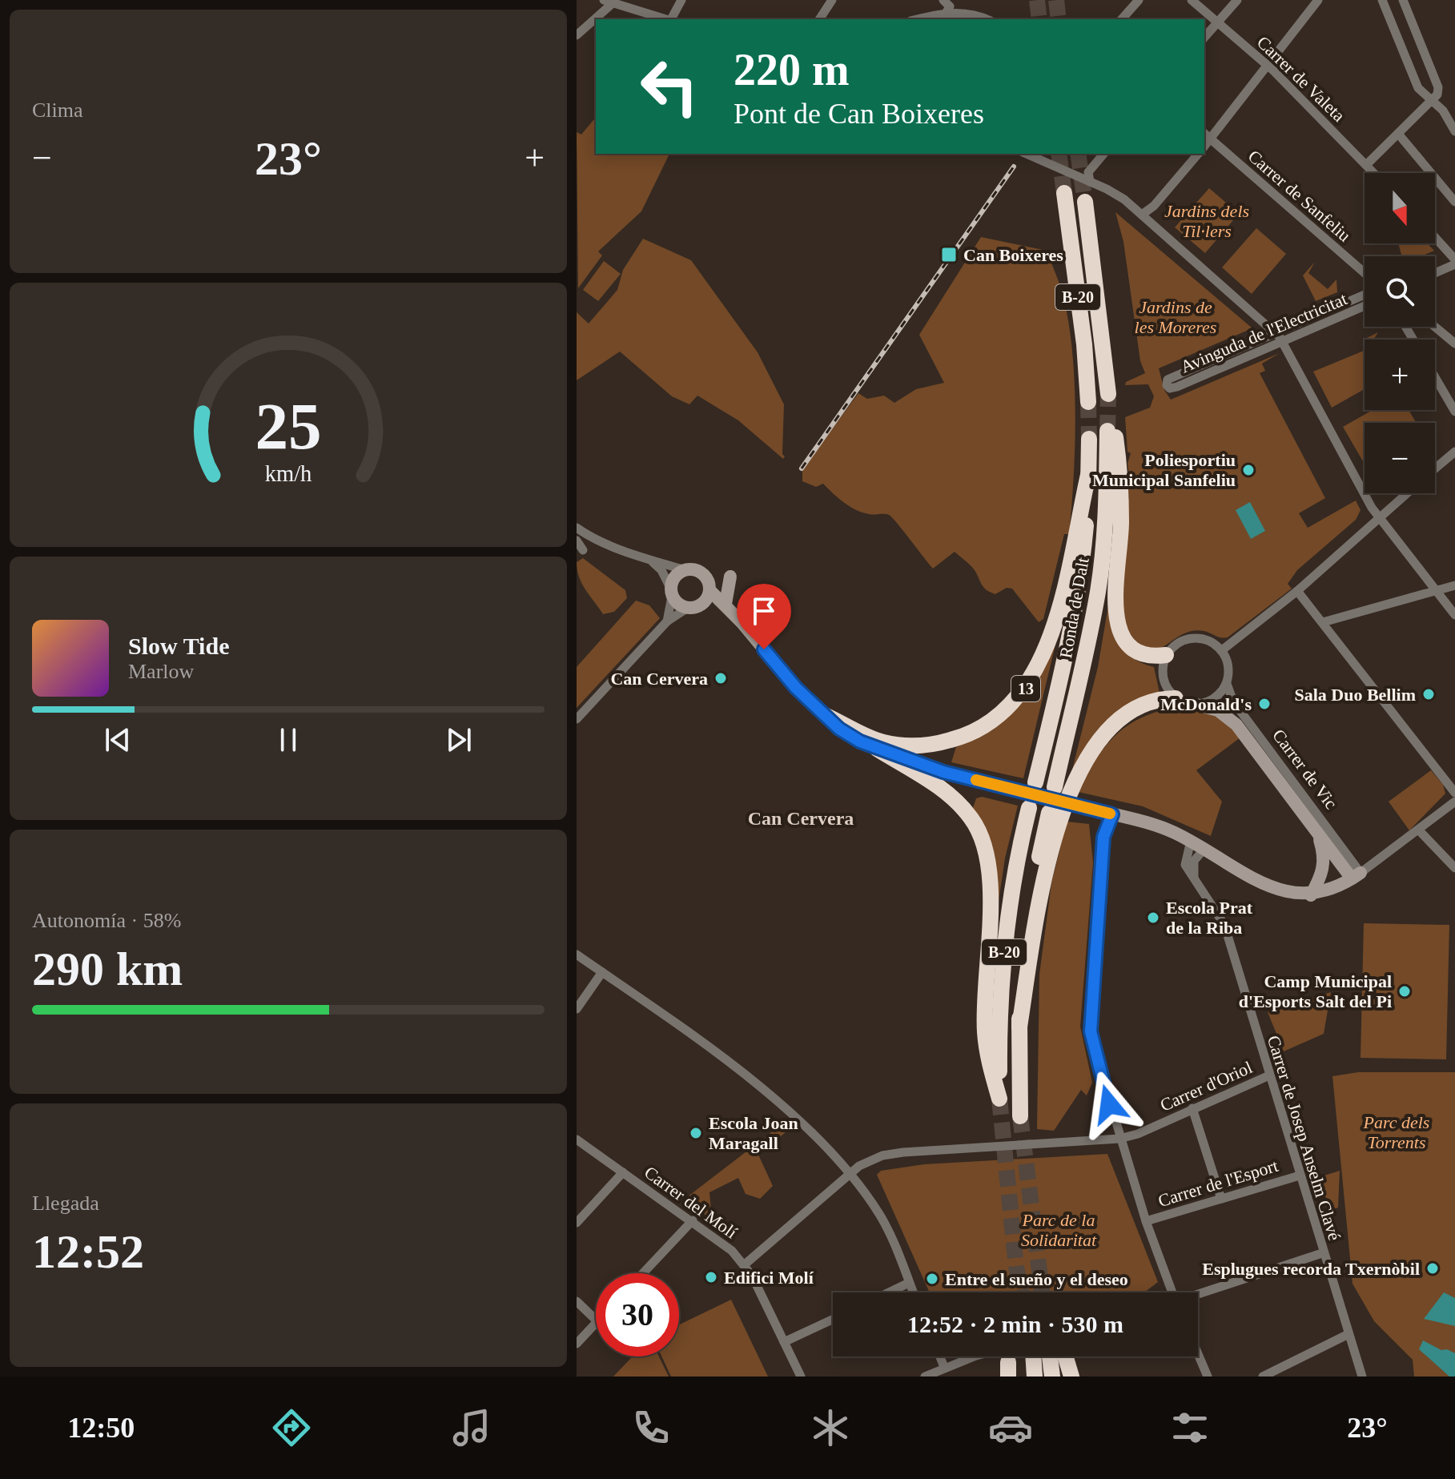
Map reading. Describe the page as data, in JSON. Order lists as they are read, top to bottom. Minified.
{"streets":{"highway":["B-20","Ronda de Dalt","13"],"street":["Carrer de Valeta","Carrer de Sanfeliu","Avinguda de l'Electricitat","Carrer de Vic","Carrer d'Oriol","Carrer de Josep Anselm Clavé","Carrer de l'Esport","Carrer del Molí"]},"crossings":[["Ronda de Dalt","13"],["Ronda de Dalt","Carrer de Vic"],["Carrer d'Oriol","Carrer de Josep Anselm Clavé"],["Carrer d'Oriol","Carrer del Molí"],["Carrer de Josep Anselm Clavé","Carrer de l'Esport"]],"districts":["Can Cervera"],"parks":["Jardins dels Til·lers","Jardins de les Moreres","Parc dels Torrents","Parc de la Solidaritat"],"places":{"transit":["Can Boixeres"],"other":["Poliesportiu Municipal Sanfeliu","Can Cervera","Sala Duo Bellim","McDonald's","Escola Prat de la Riba","Camp Municipal d'Esports Salt del Pi","Escola Joan Maragall","Esplugues recorda Txernòbil","Edifici Molí","Entre el sueño y el deseo"]},"north":"bottom","page":{"tile":["Clima",["Autonomía · 58%","290 km"],["Llegada","12:52"]],"turn":["220 m","Pont de Can Boixeres"],"heat":["−","23°","+"],"map_buttons":["+","−"],"song":["Slow Tide","Marlow"],"limit":"30","trip":"12:52 · 2 min · 530 m","tabs":["12:50","23°"],"gauge":["25","km/h"]}}
